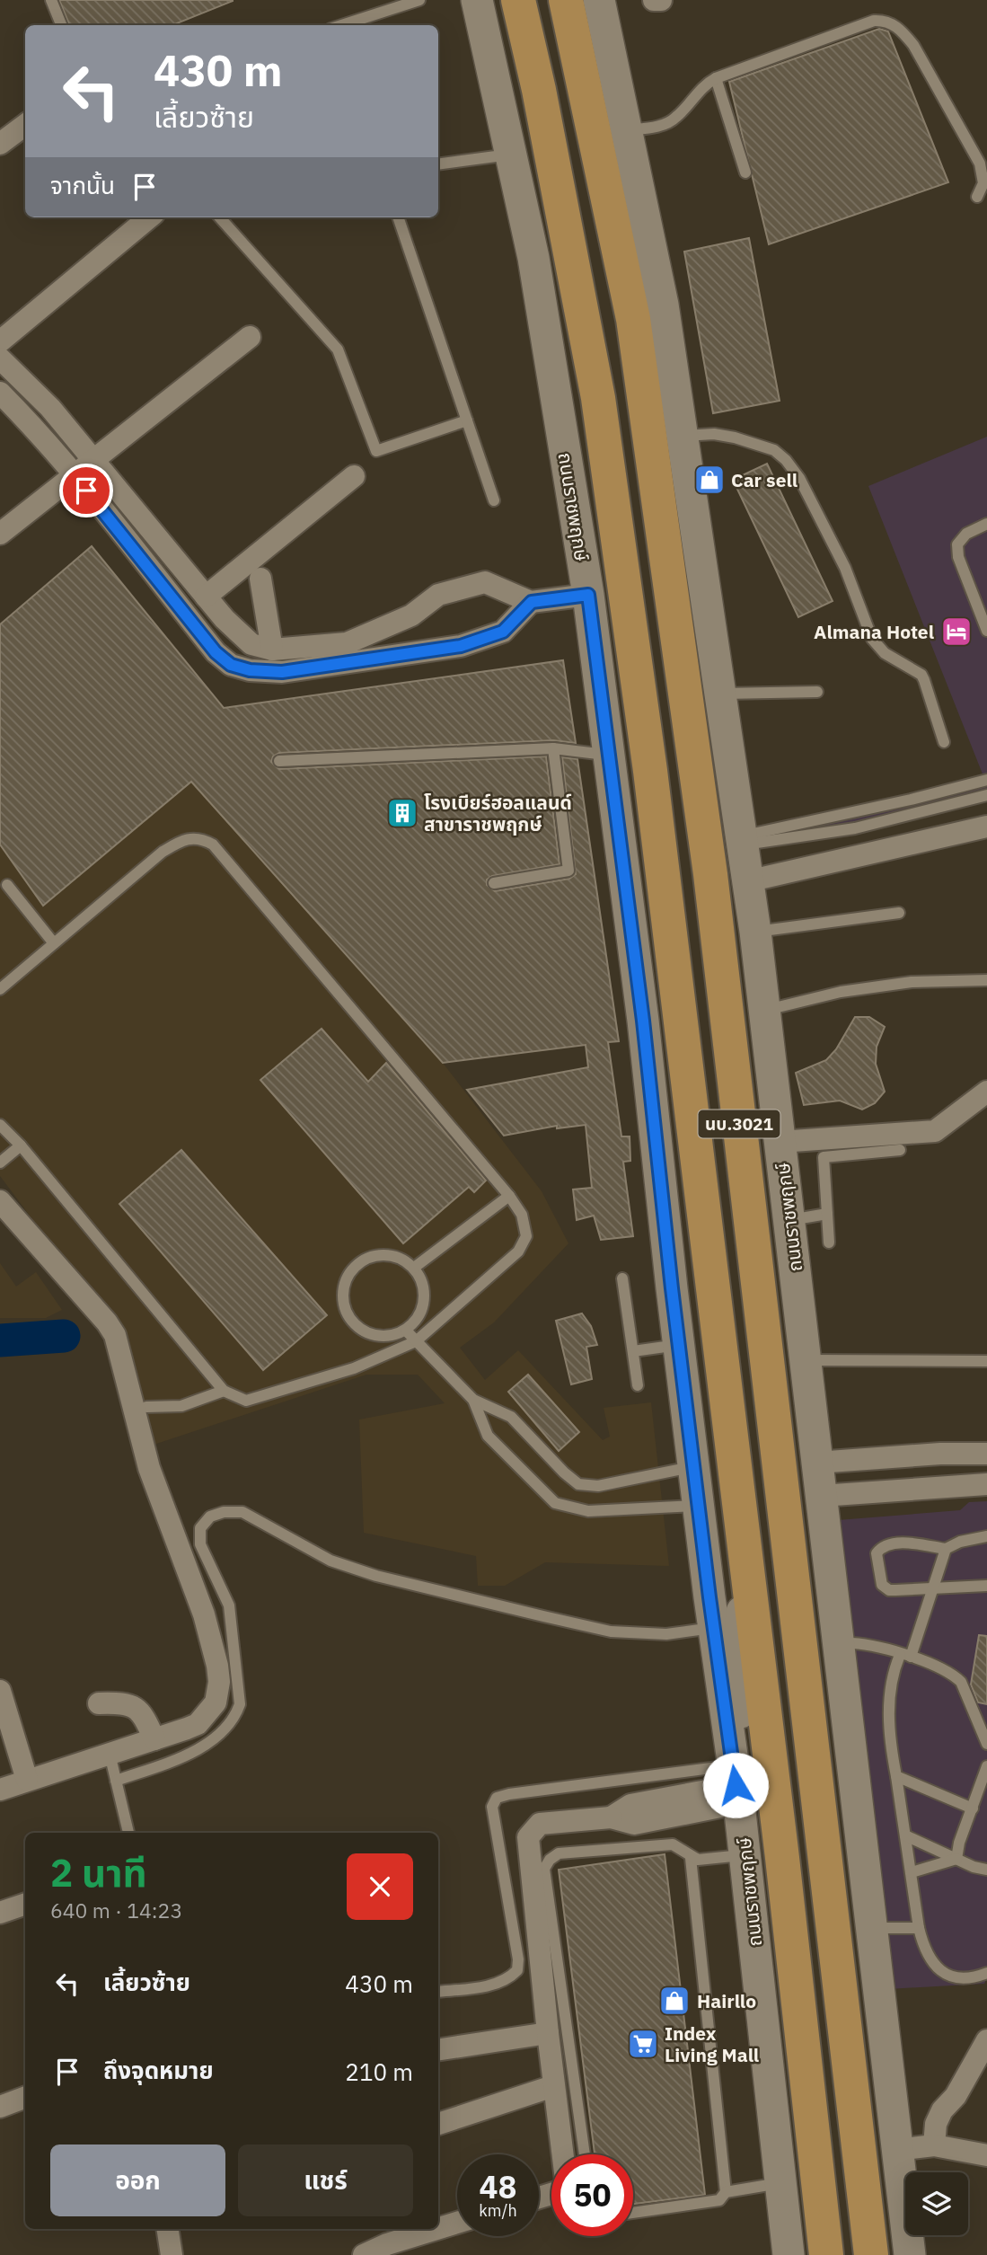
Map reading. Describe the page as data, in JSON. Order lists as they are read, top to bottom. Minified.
{"streets":{"main road":["ถนนราชพฤกษ์","นบ.3021"]},"places":{"shop":["Car sell","Hairllo"],"hotel":["Almana Hotel"],"building":["โรงเบียร์ฮอลแลนด์ สาขาราชพฤกษ์"],"supermarket":["Index Living Mall"]},"page":{"turn":["430 m","เลี้ยวซ้าย"],"then":"จากนั้น","heading":["2 นาที","640 m · 14:23"],"list":[{"name":"เลี้ยวซ้าย","value":"430 m"},{"name":"ถึงจุดหมาย","value":"210 m"}],"buttons":["ออก","แชร์"],"speed":"48 km/h","limit":"50"}}
